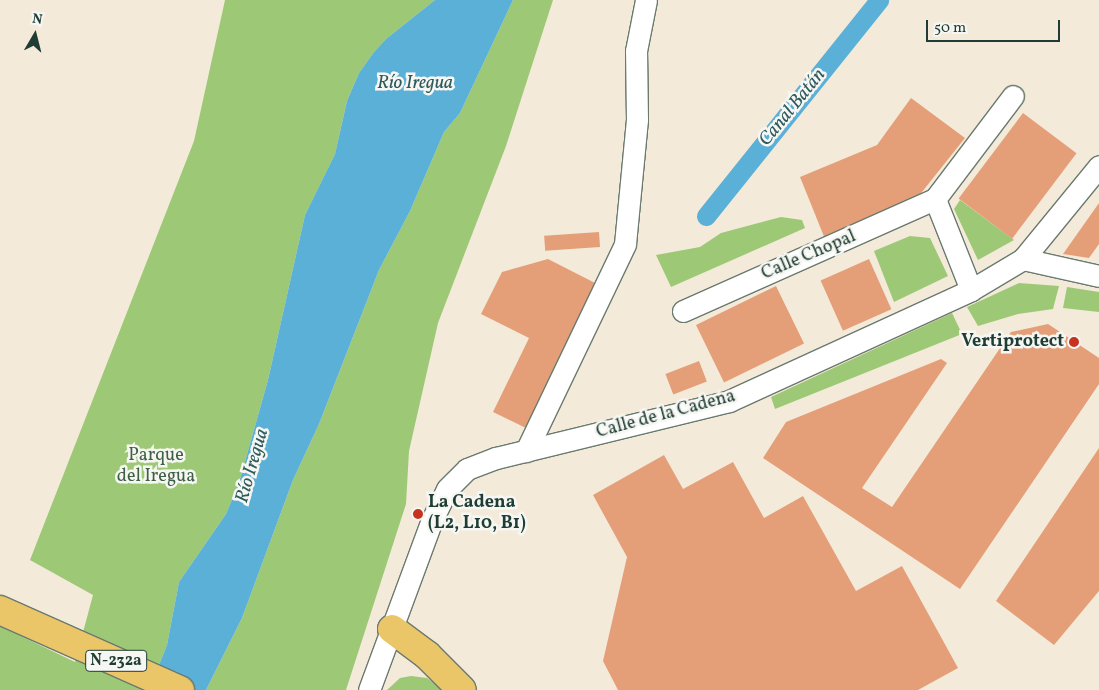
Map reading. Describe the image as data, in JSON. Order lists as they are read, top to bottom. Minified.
{"streets":{"main road":["N-232a"],"street":["Calle Chopal","Calle de la Cadena"]},"water":["Río Iregua","Canal Batán"],"parks":["Parque del Iregua"],"places":["Vertiprotect","La Cadena (L2, L10, B1)"],"scale_bar":"50 m","north":"top"}
